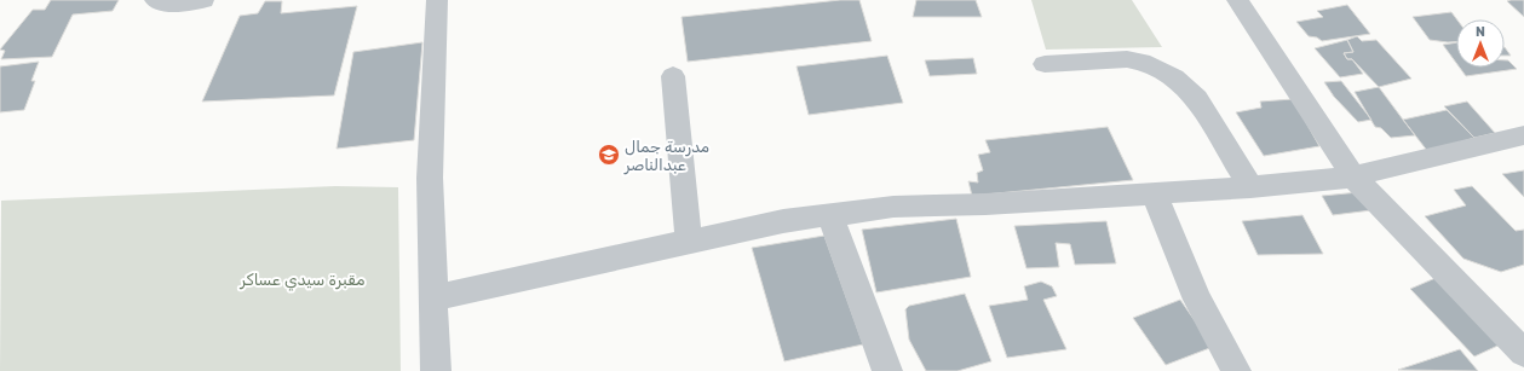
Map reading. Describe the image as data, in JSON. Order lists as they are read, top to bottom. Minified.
{"parks":["مقبرة سيدي عساكر"],"places":{"school or university":["مدرسة جمال عبدالناصر"]},"north":"top"}
